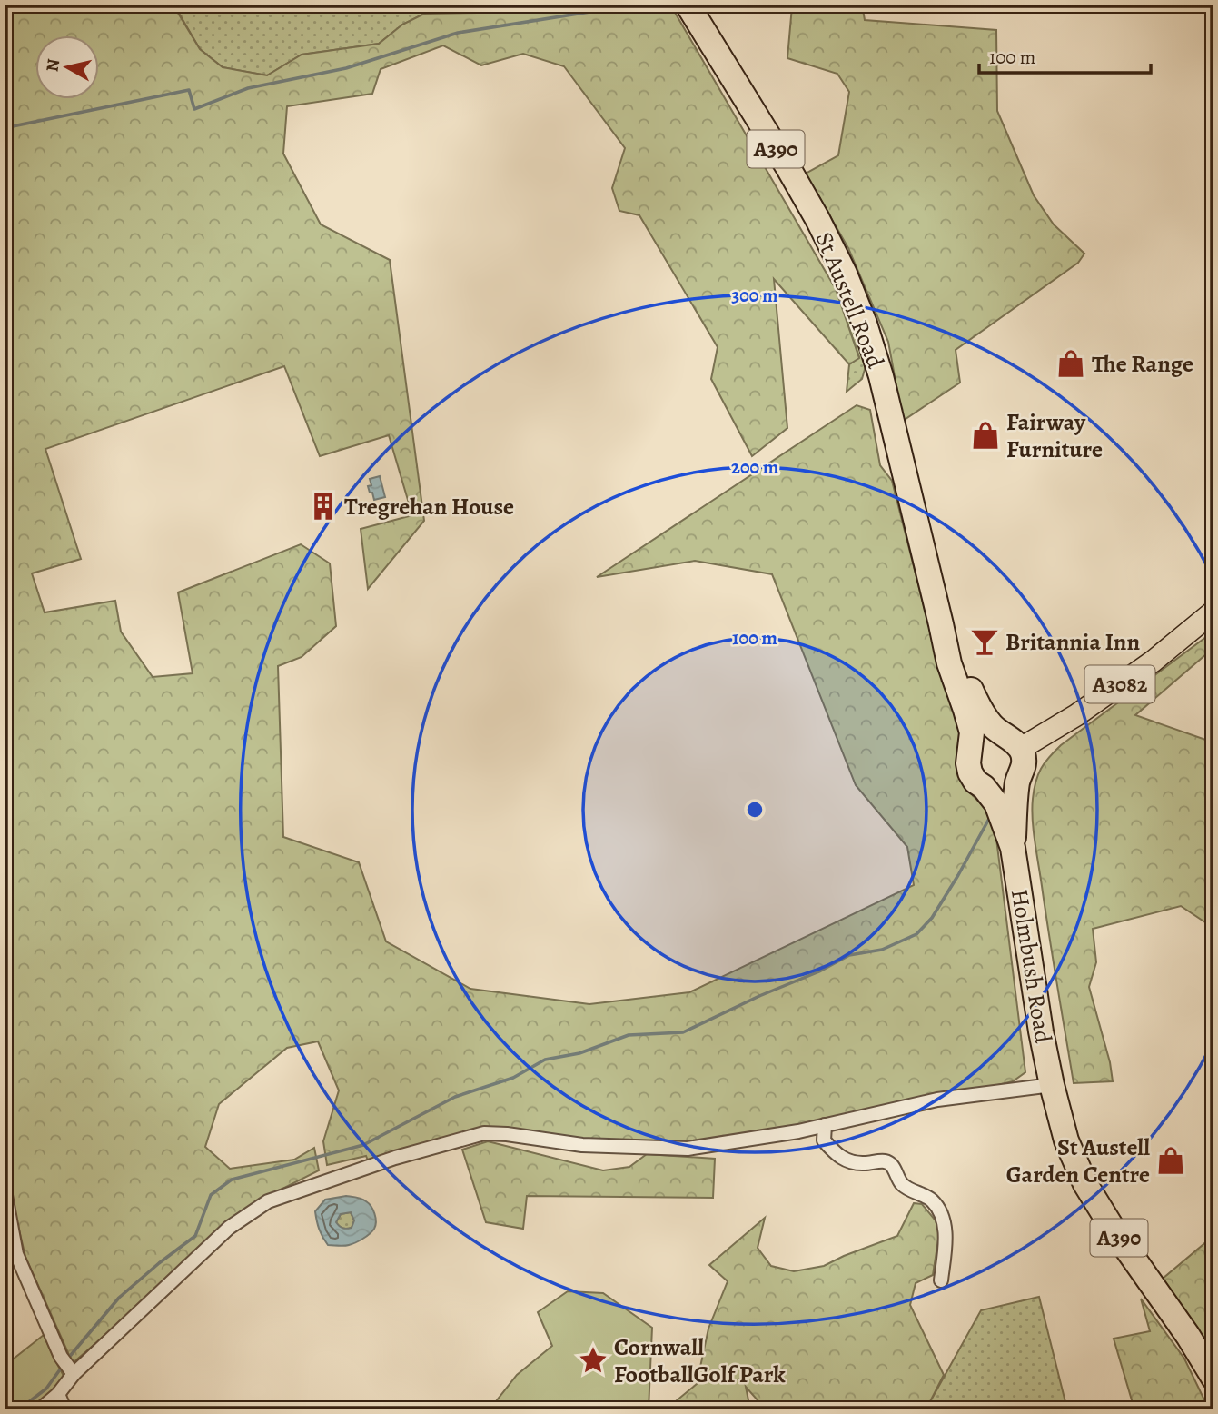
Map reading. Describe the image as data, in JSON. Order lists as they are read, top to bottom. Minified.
{"streets":{"highway":["A390","St Austell Road","Holmbush Road"],"main road":["A3082"]},"crossings":[["A390","Holmbush Road"]],"places":{"shop":["The Range","Fairway Furniture","St Austell Garden Centre"],"building":["Tregrehan House"],"bar":["Britannia Inn"],"place":["Cornwall FootballGolf Park"]},"scale_bar":"100 m","north":"left","rings":["300 m","200 m","100 m"]}
